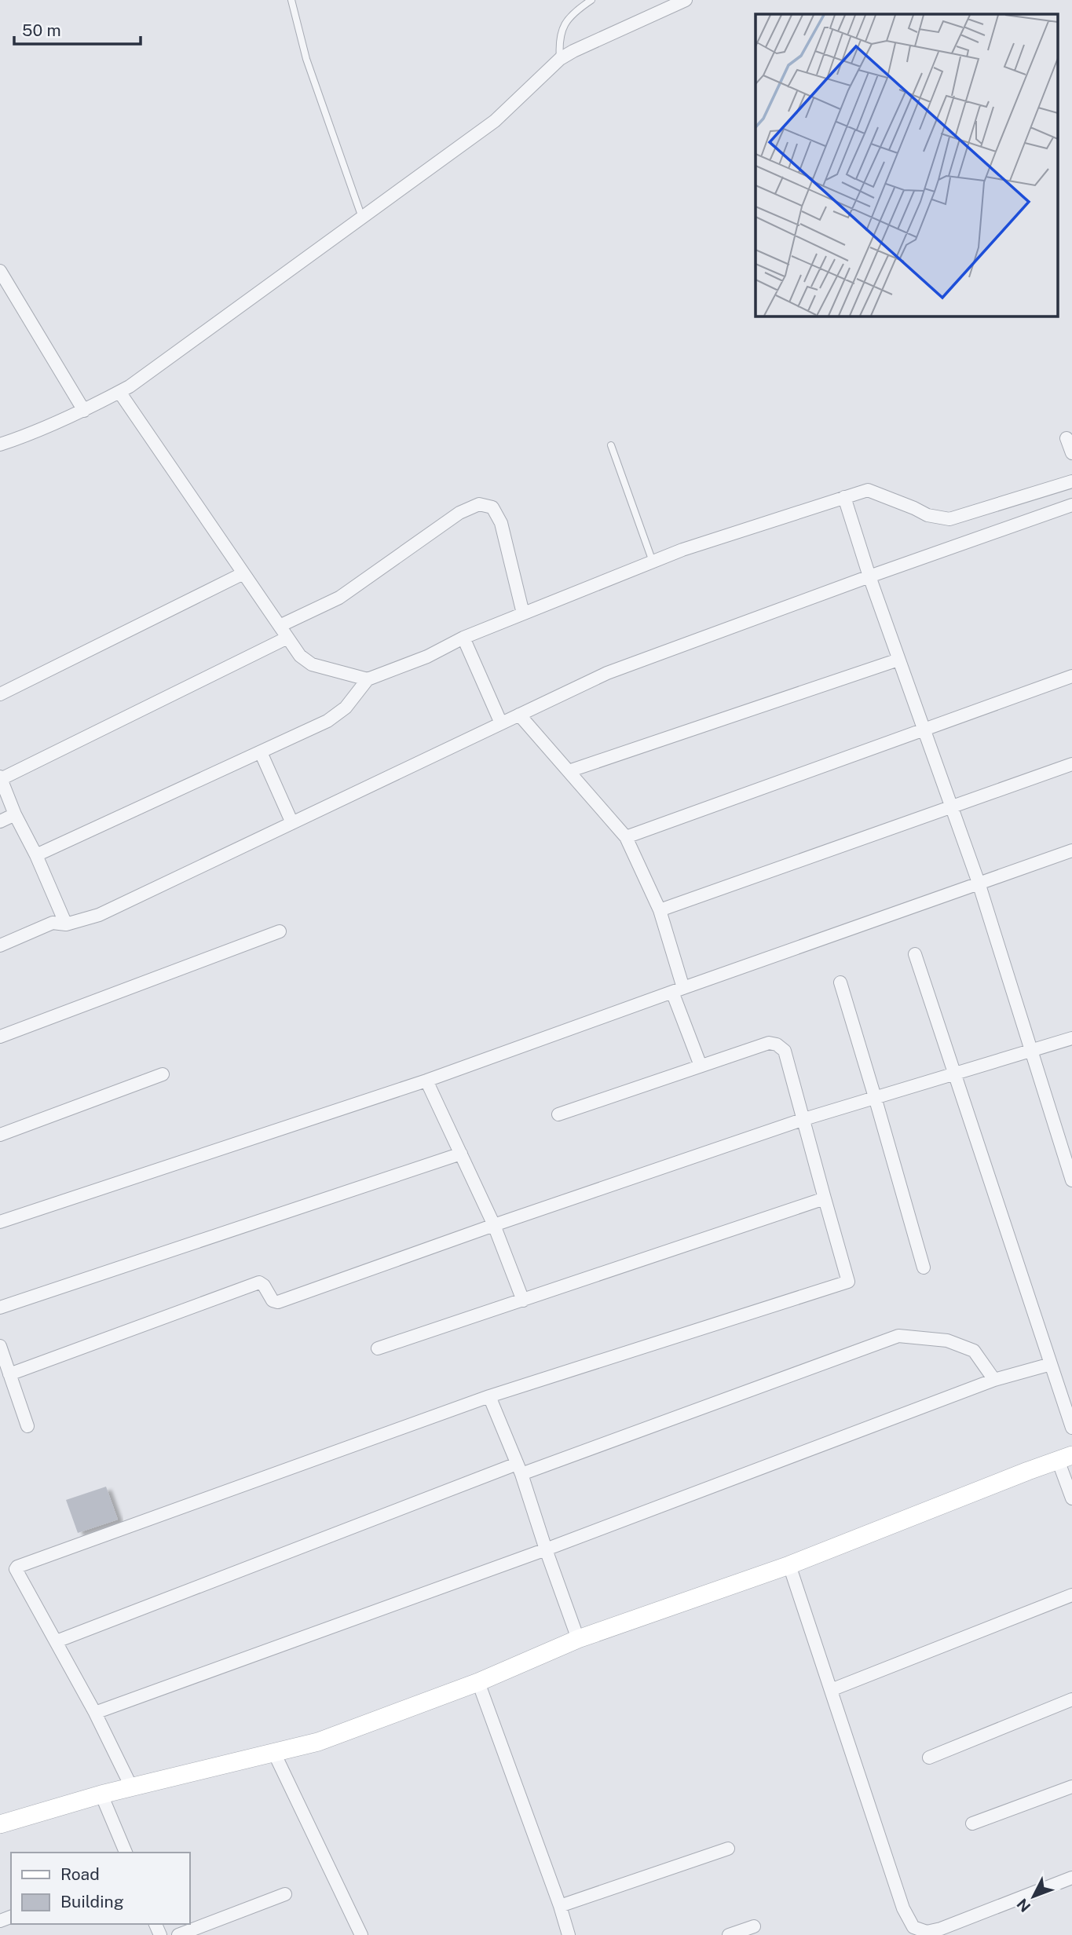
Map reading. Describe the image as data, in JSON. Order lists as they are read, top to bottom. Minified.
{"legend":["Road","Building"],"scale_bar":"50 m","north":"bottom left"}
